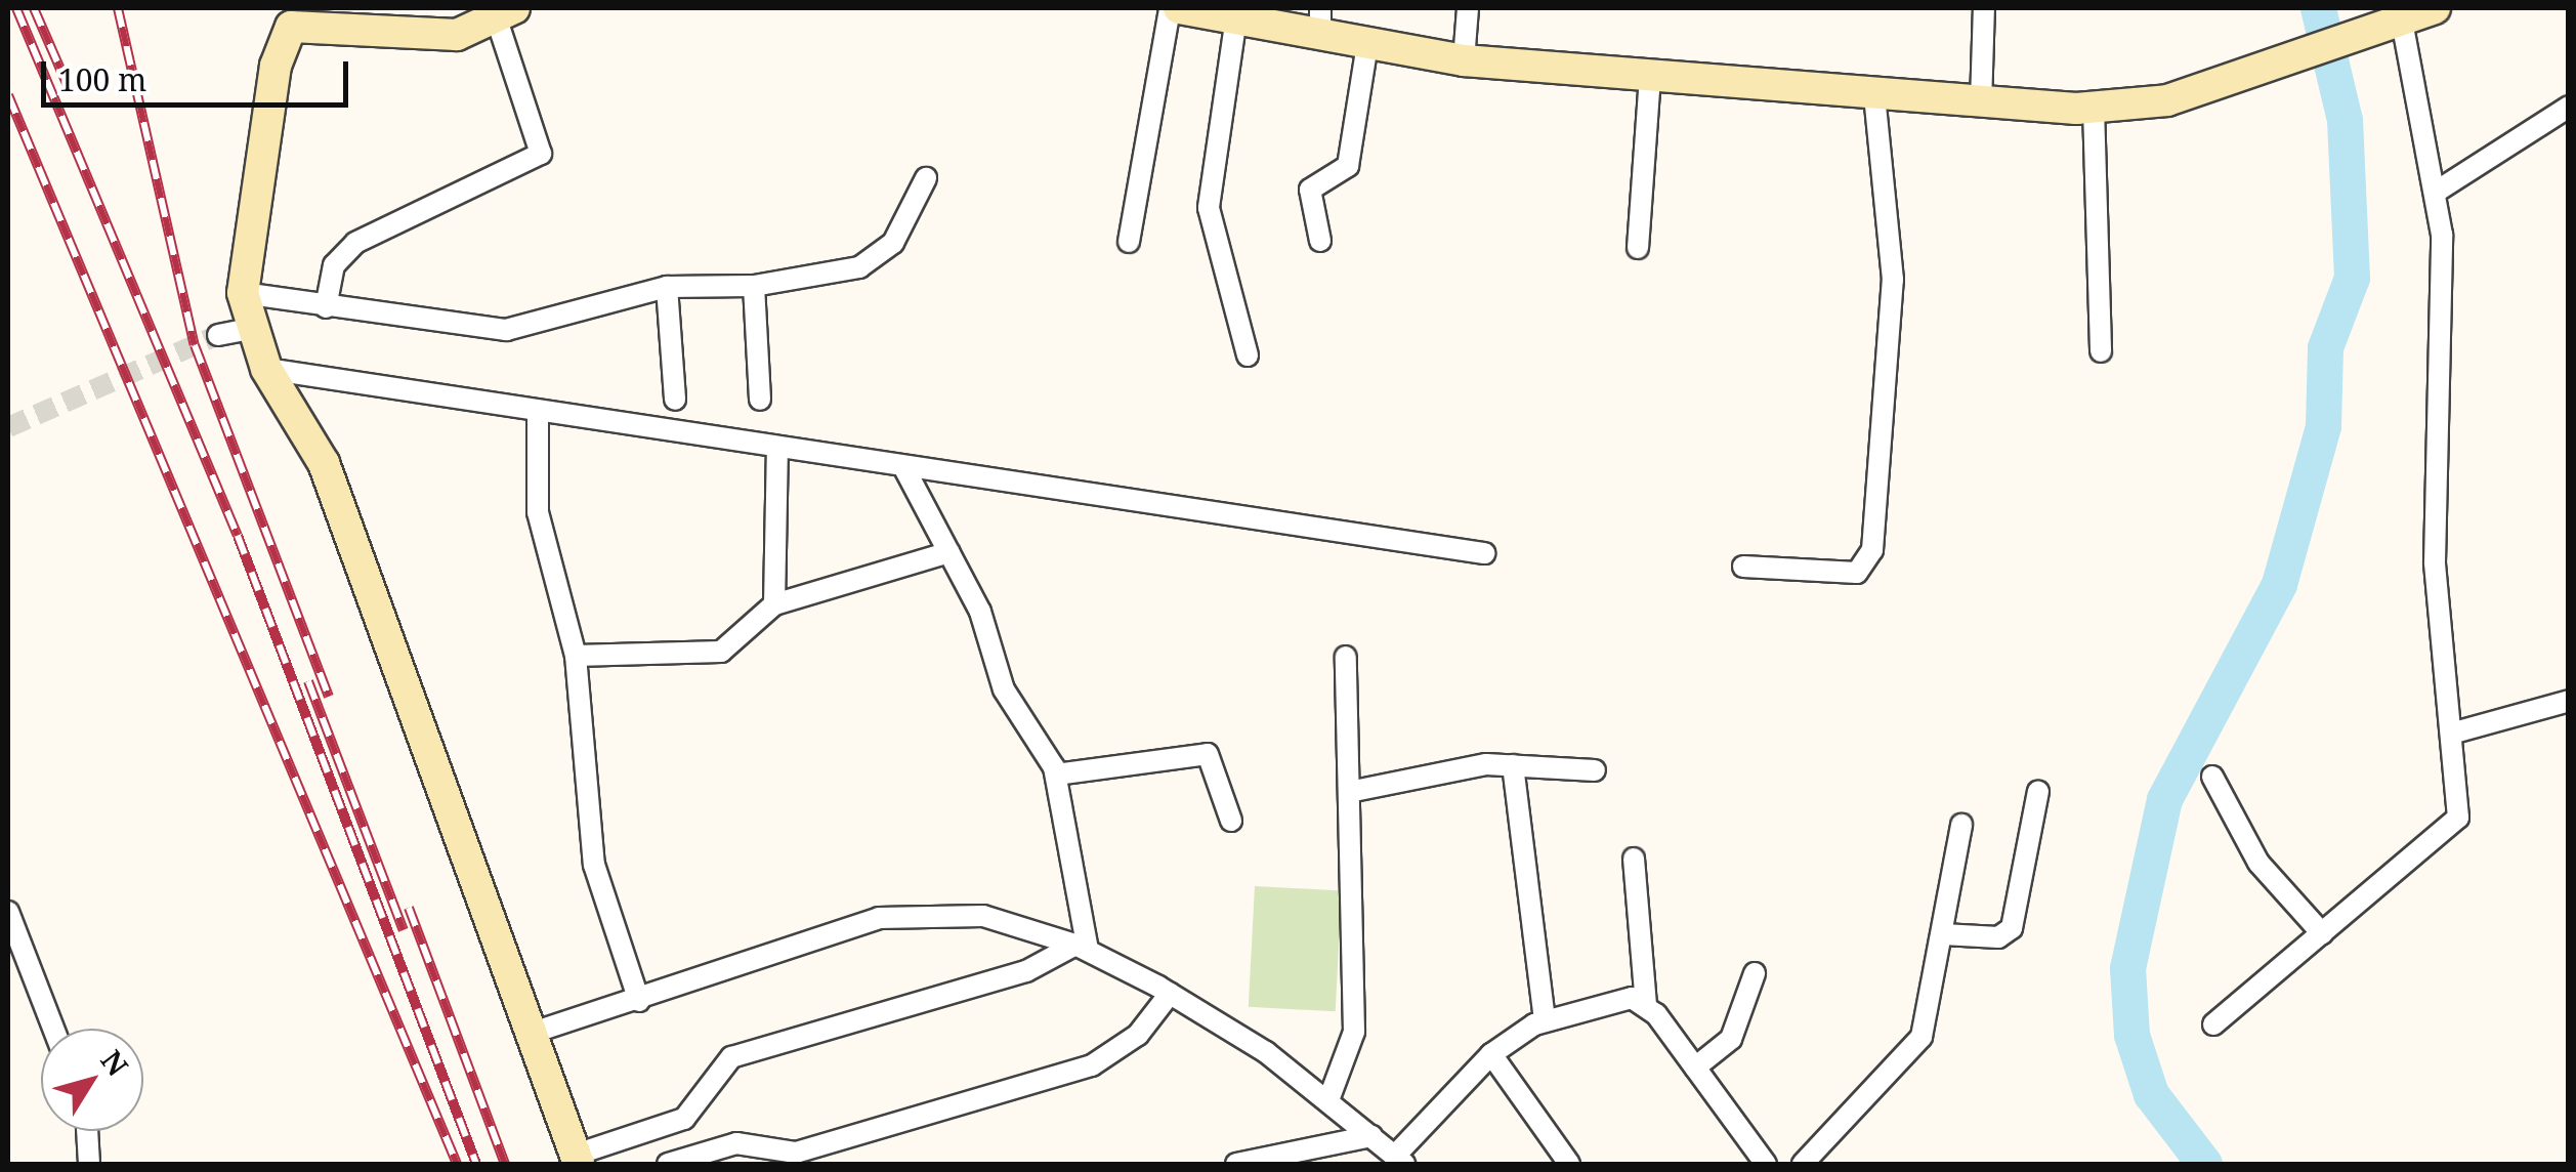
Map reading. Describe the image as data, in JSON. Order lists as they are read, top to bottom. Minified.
{"scale_bar":"100 m","north":"top right"}
